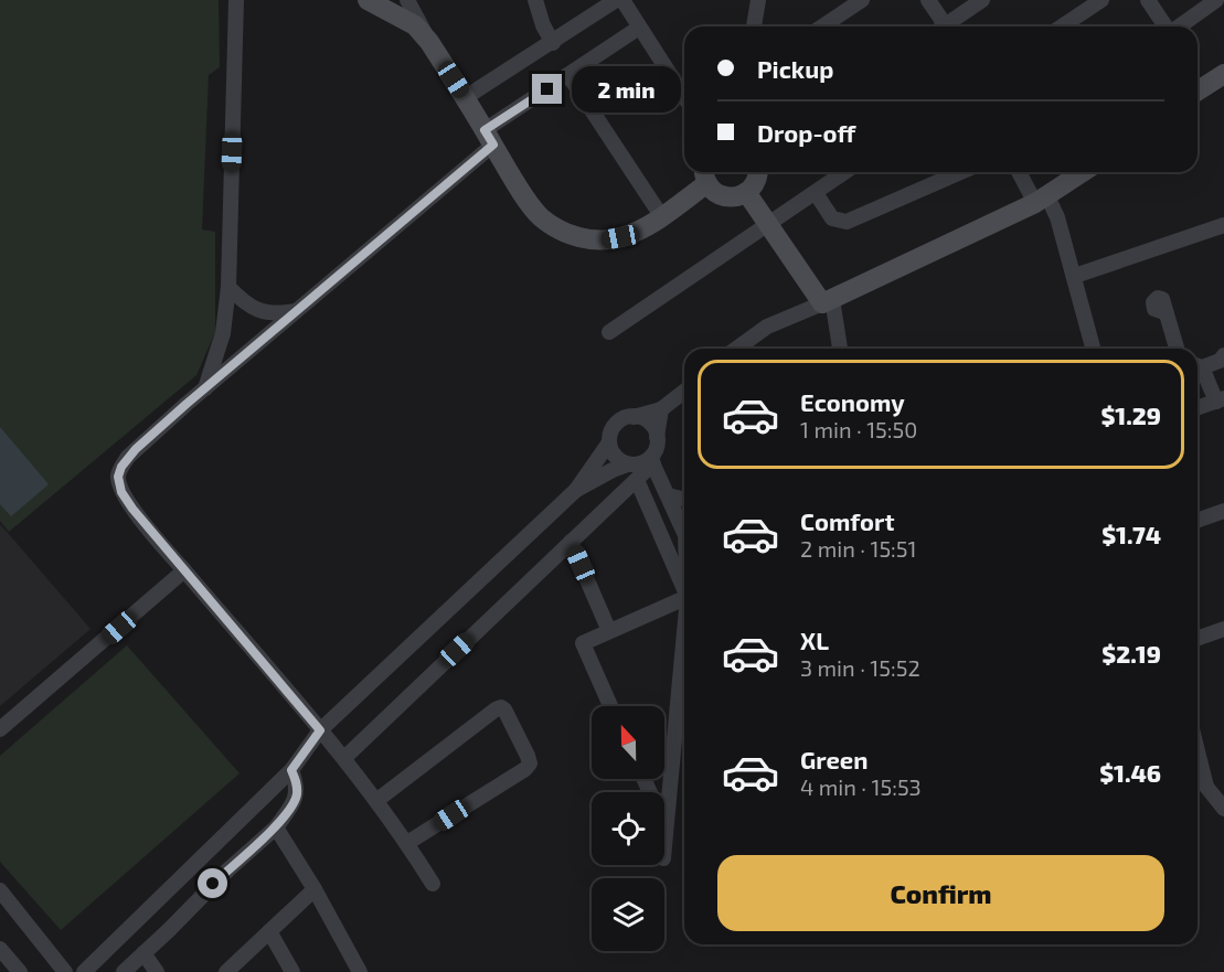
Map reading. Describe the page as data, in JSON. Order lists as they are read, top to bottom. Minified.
{"north":"top","page":{"banner":["Pickup","Drop-off"],"bubble":"2 min","list":[{"name":"Economy","note":"1 min · 15:50","value":"$1.29"},{"name":"Comfort","note":"2 min · 15:51","value":"$1.74"},{"name":"XL","note":"3 min · 15:52","value":"$2.19"},{"name":"Green","note":"4 min · 15:53","value":"$1.46"}],"buttons":"Confirm"}}
